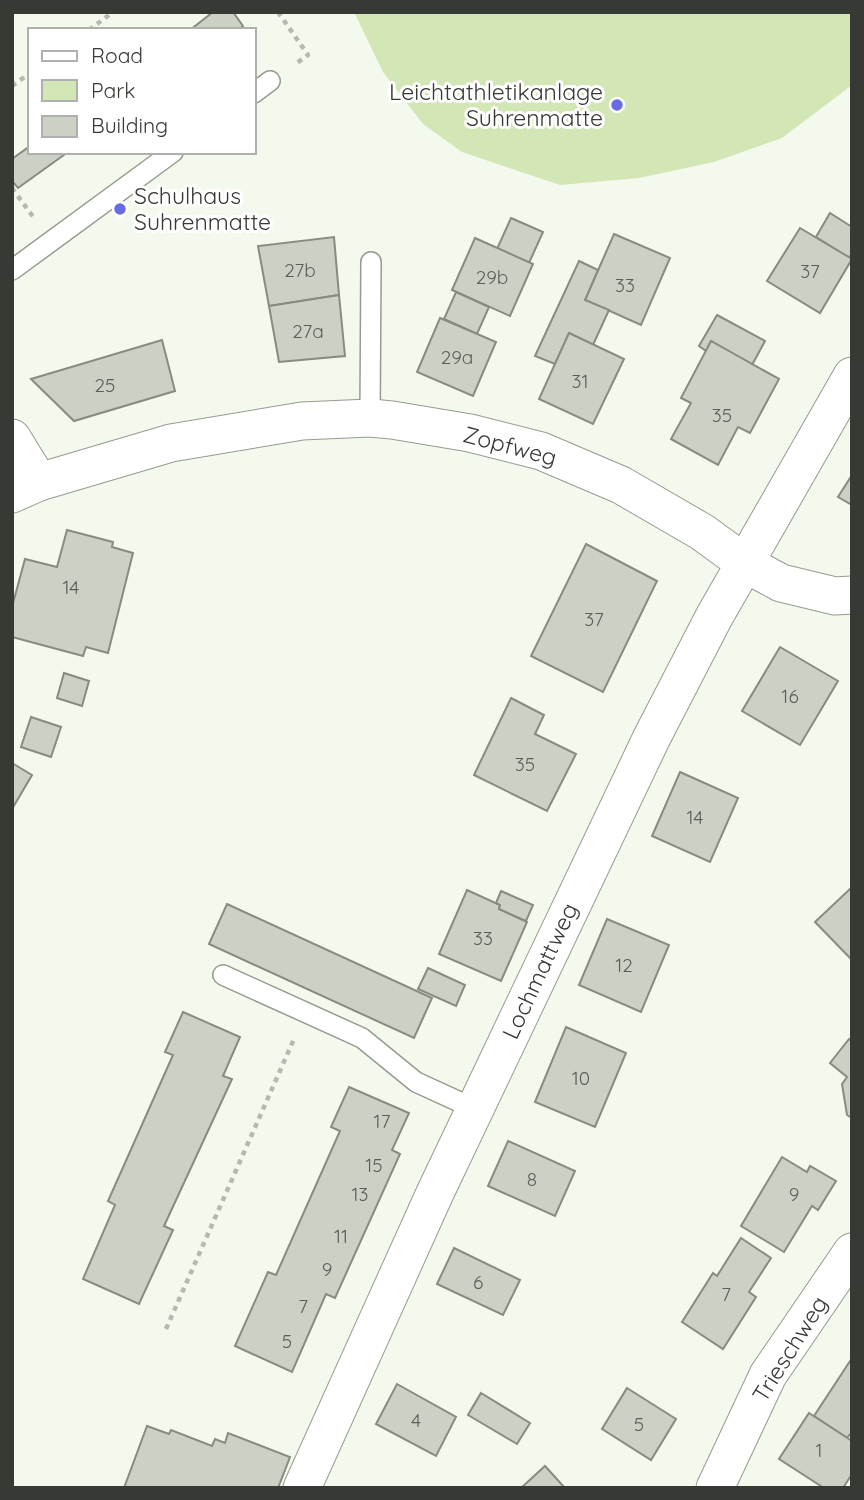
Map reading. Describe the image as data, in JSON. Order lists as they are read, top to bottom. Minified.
{"streets":{"street":["Zopfweg","Lochmattweg","Trieschweg"]},"crossings":[["Zopfweg","Lochmattweg"]],"places":["Leichtathletikanlage Suhrenmatte","Schulhaus Suhrenmatte"],"house_numbers":["27b","37","29b","33","27a","29a","31","25","35","14","37","16","35","14","33","12","10","17","15","8","13","9","11","9","6","7","7","5","4","5","1"],"legend":["Road","Park","Building"]}
